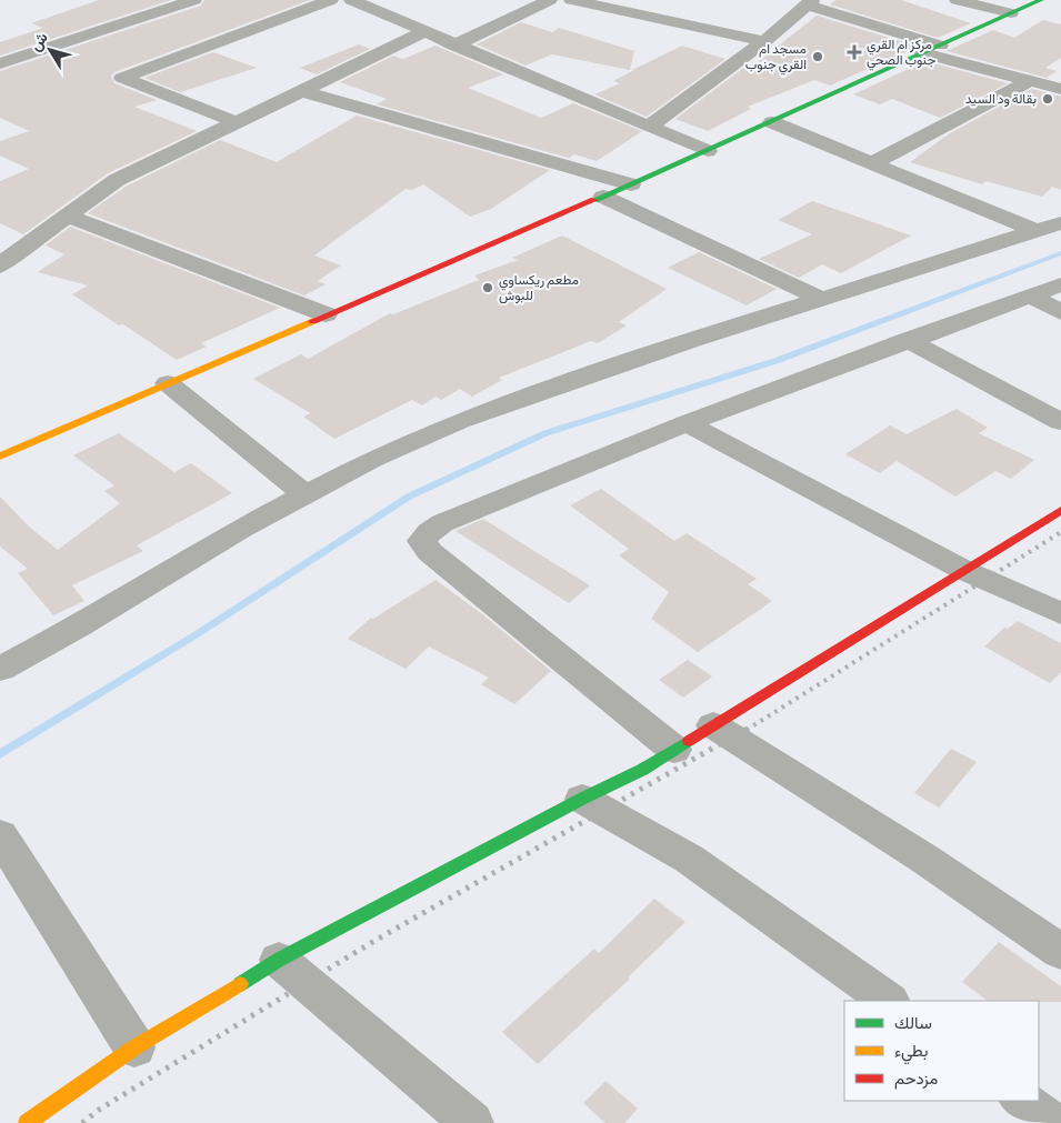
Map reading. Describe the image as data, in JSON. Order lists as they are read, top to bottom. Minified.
{"places":{"health":["مركز ام القري جنوب الصحي"],"other":["مسجد ام القري جنوب","بقالة ود السيد","مطعم ريكساوي للبوش"]},"legend":["سالك","بطيء","مزدحم"],"north":"top left"}
